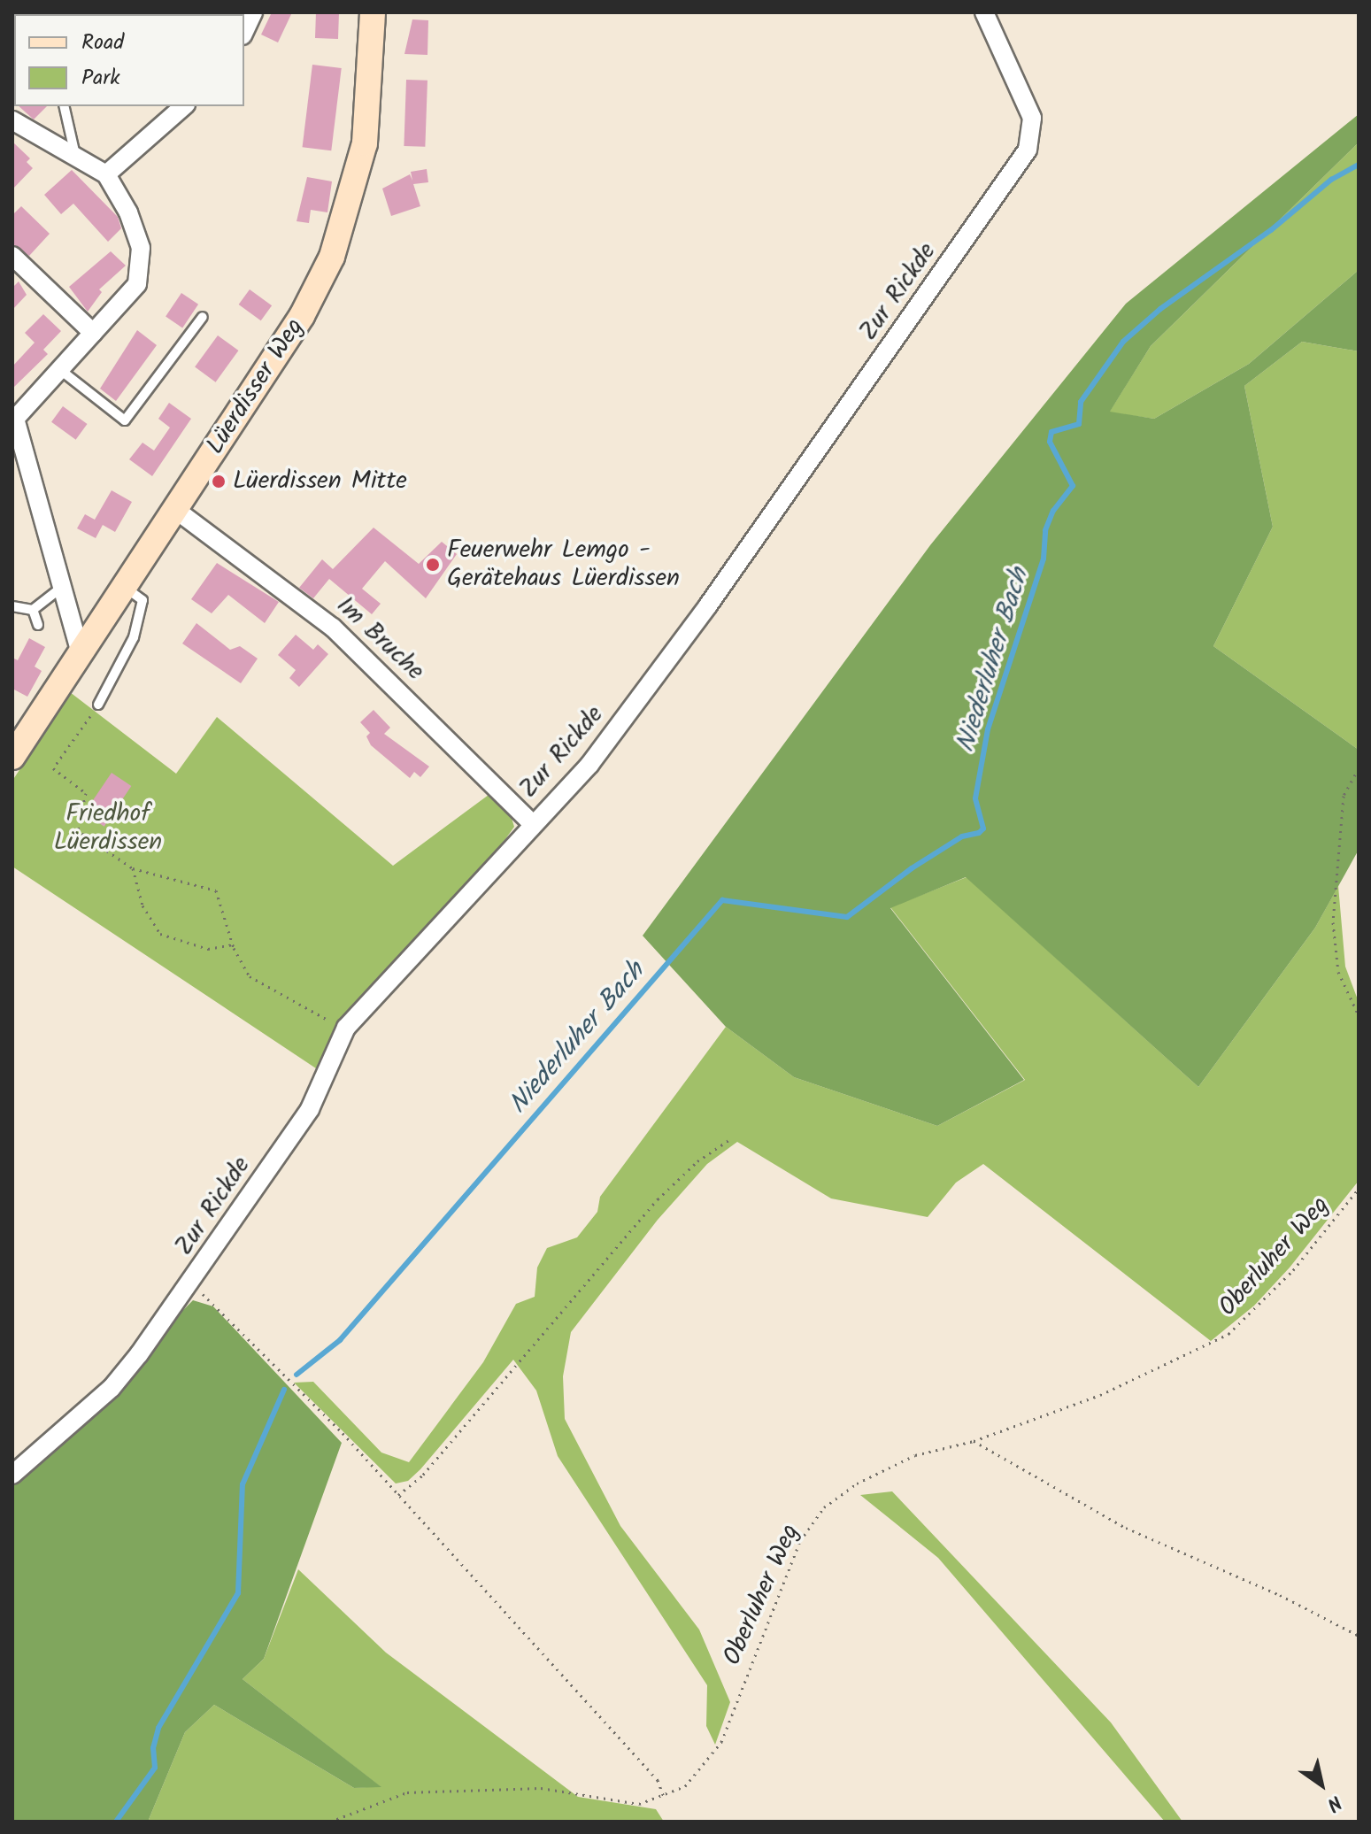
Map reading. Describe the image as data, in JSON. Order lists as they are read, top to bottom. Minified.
{"streets":{"main road":["Lüerdisser Weg"],"street":["Zur Rickde","Im Bruche"],"path":["Oberluher Weg"]},"crossings":[["Zur Rickde","Im Bruche"],["Lüerdisser Weg","Im Bruche"]],"water":["Niederluher Bach"],"parks":["Friedhof Lüerdissen"],"places":["Lüerdissen Mitte","Feuerwehr Lemgo - Gerätehaus Lüerdissen"],"legend":["Road","Park"],"north":"bottom right"}
